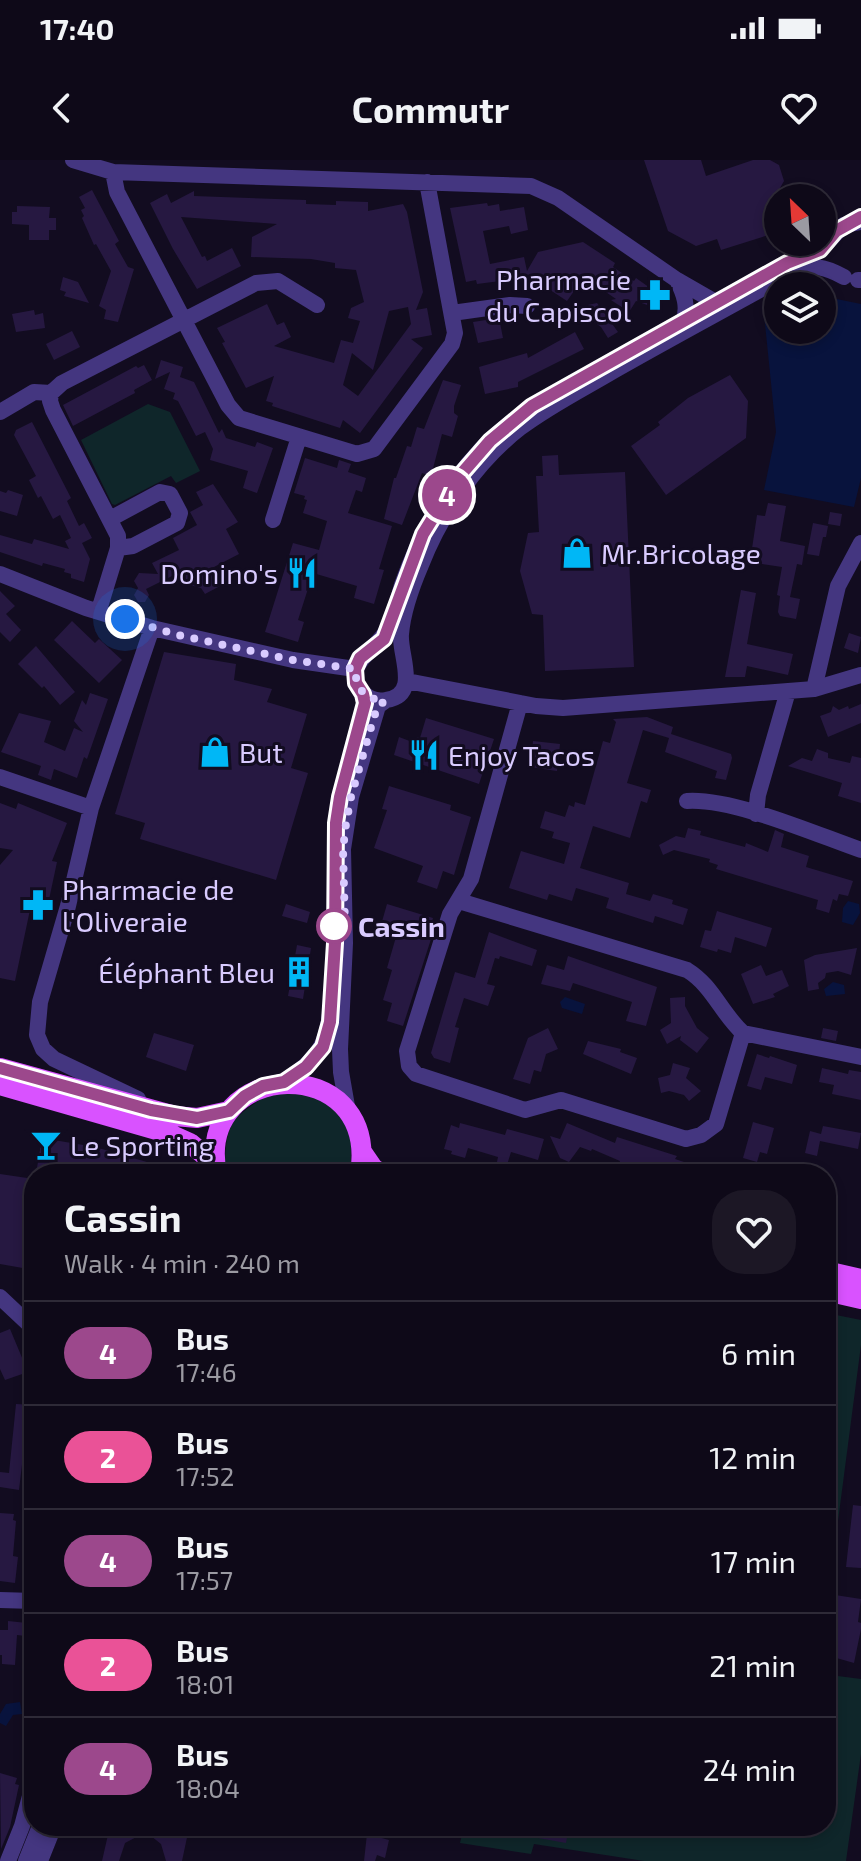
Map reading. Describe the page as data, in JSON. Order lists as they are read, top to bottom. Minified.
{"places":{"pharmacy":["Pharmacie du Capiscol","Pharmacie de l'Oliveraie"],"shop":["Mr.Bricolage","But"],"restaurant":["Domino's","Enjoy Tacos"],"other":["Cassin"],"building":["Éléphant Bleu"],"bar":["Le Sporting"]},"lines":["bus line 4"],"north":"top left","page":{"status":"17:40","header":"Commutr","on_map":"4","heading":["Cassin","Walk · 4 min · 240 m"],"list":[{"mark":"4","name":"Bus","note":"17:46","value":"6 min"},{"mark":"2","name":"Bus","note":"17:52","value":"12 min"},{"mark":"4","name":"Bus","note":"17:57","value":"17 min"},{"mark":"2","name":"Bus","note":"18:01","value":"21 min"},{"mark":"4","name":"Bus","note":"18:04","value":"24 min"}]}}
